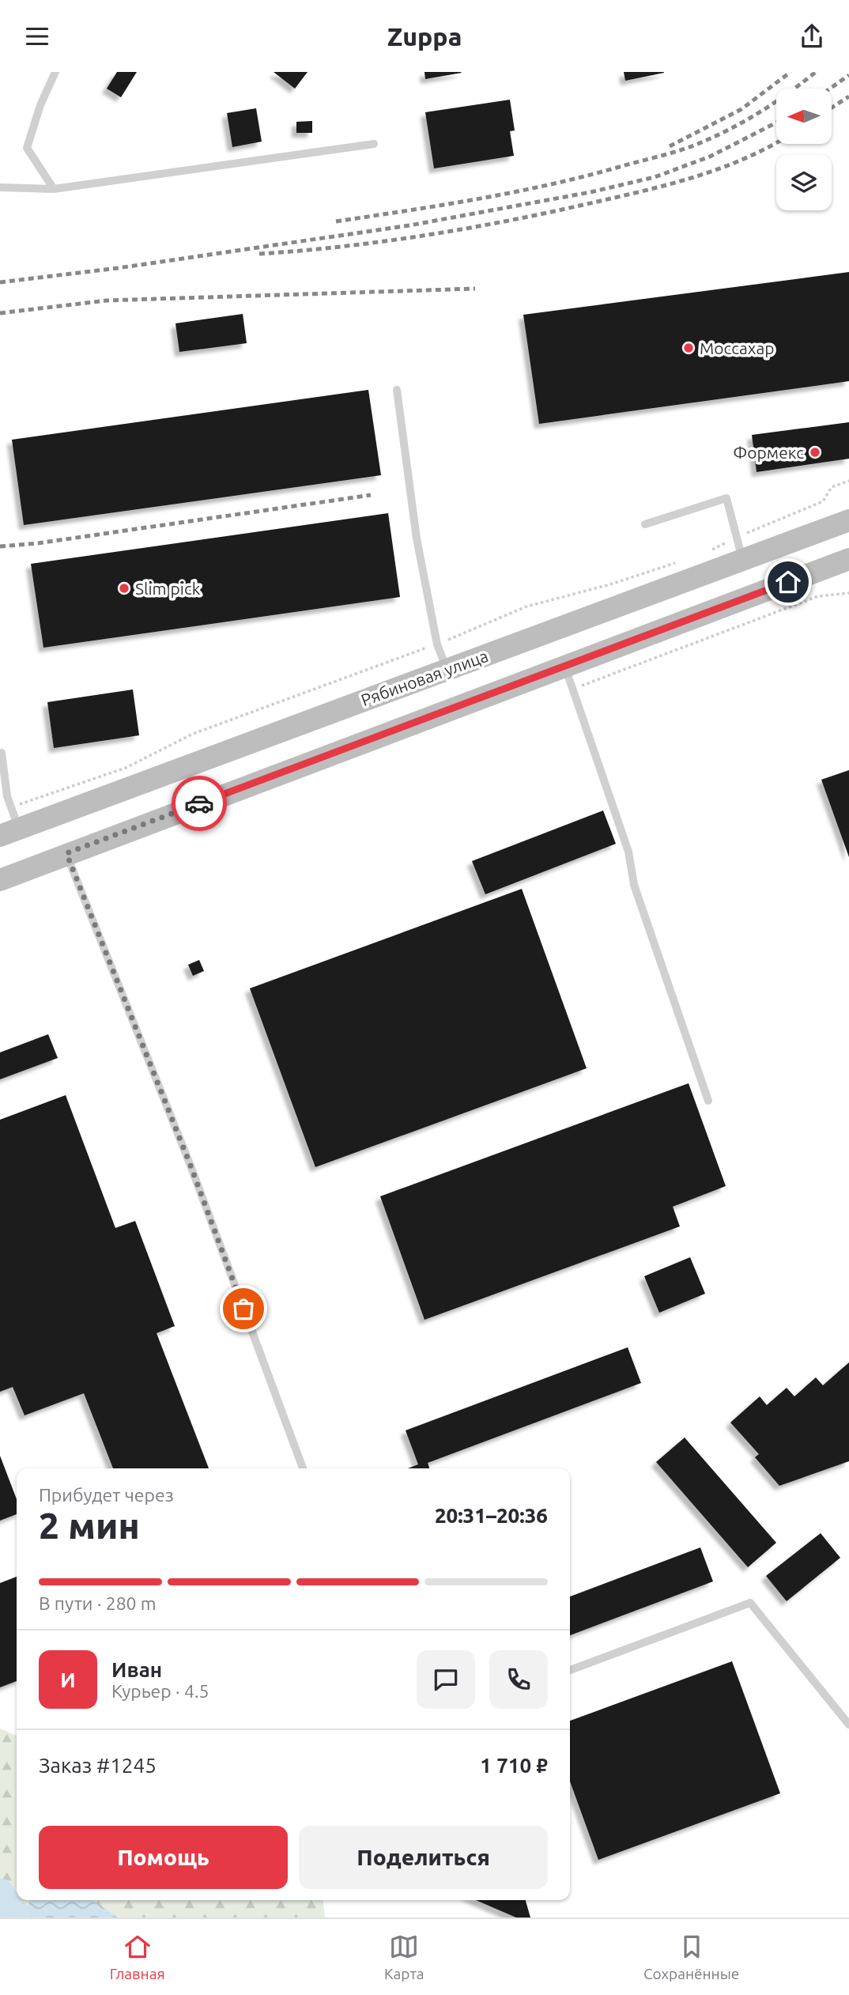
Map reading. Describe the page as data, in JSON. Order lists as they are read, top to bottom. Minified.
{"streets":{"main road":["Рябиновая улица"]},"places":["Моссахар","Формекс","Slim pick"],"north":"left","page":{"header":"Zuppa","heading":["2 мин","Прибудет через","20:31–20:36"],"panel":["Иван","Курьер · 4.5","Заказ #1245","1 710 ₽"],"bar":"В пути · 280 m","round":"И","buttons":["Помощь","Поделиться"],"tabs":["Главная","Карта","Сохранённые"]}}
